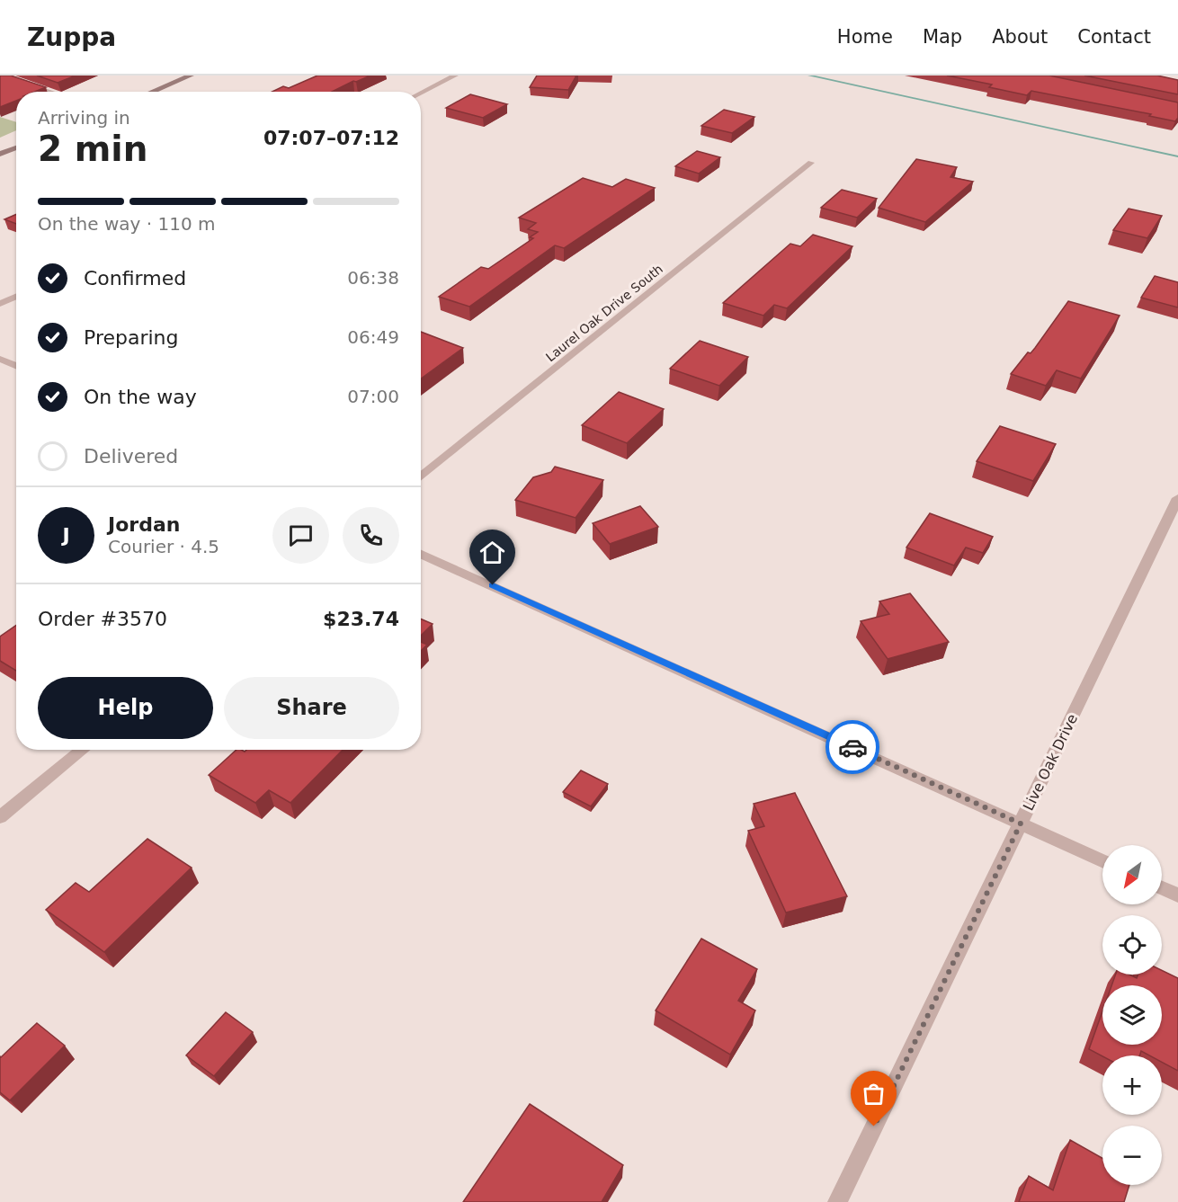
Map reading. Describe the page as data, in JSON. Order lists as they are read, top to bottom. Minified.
{"streets":{"street":["Laurel Oak Drive South","Live Oak Drive"]},"north":"bottom left","page":{"header":"Zuppa","nav":["Home","Map","About","Contact"],"heading":["2 min","Arriving in","07:07–07:12"],"panel":["Jordan","Courier · 4.5","Order #3570","$23.74"],"bar":"On the way · 110 m","list":[["Confirmed","06:38"],["Preparing","06:49"],["On the way","07:00"],"Delivered"],"round":"J","buttons":["Help","Share"],"map_buttons":["+","−"]}}
